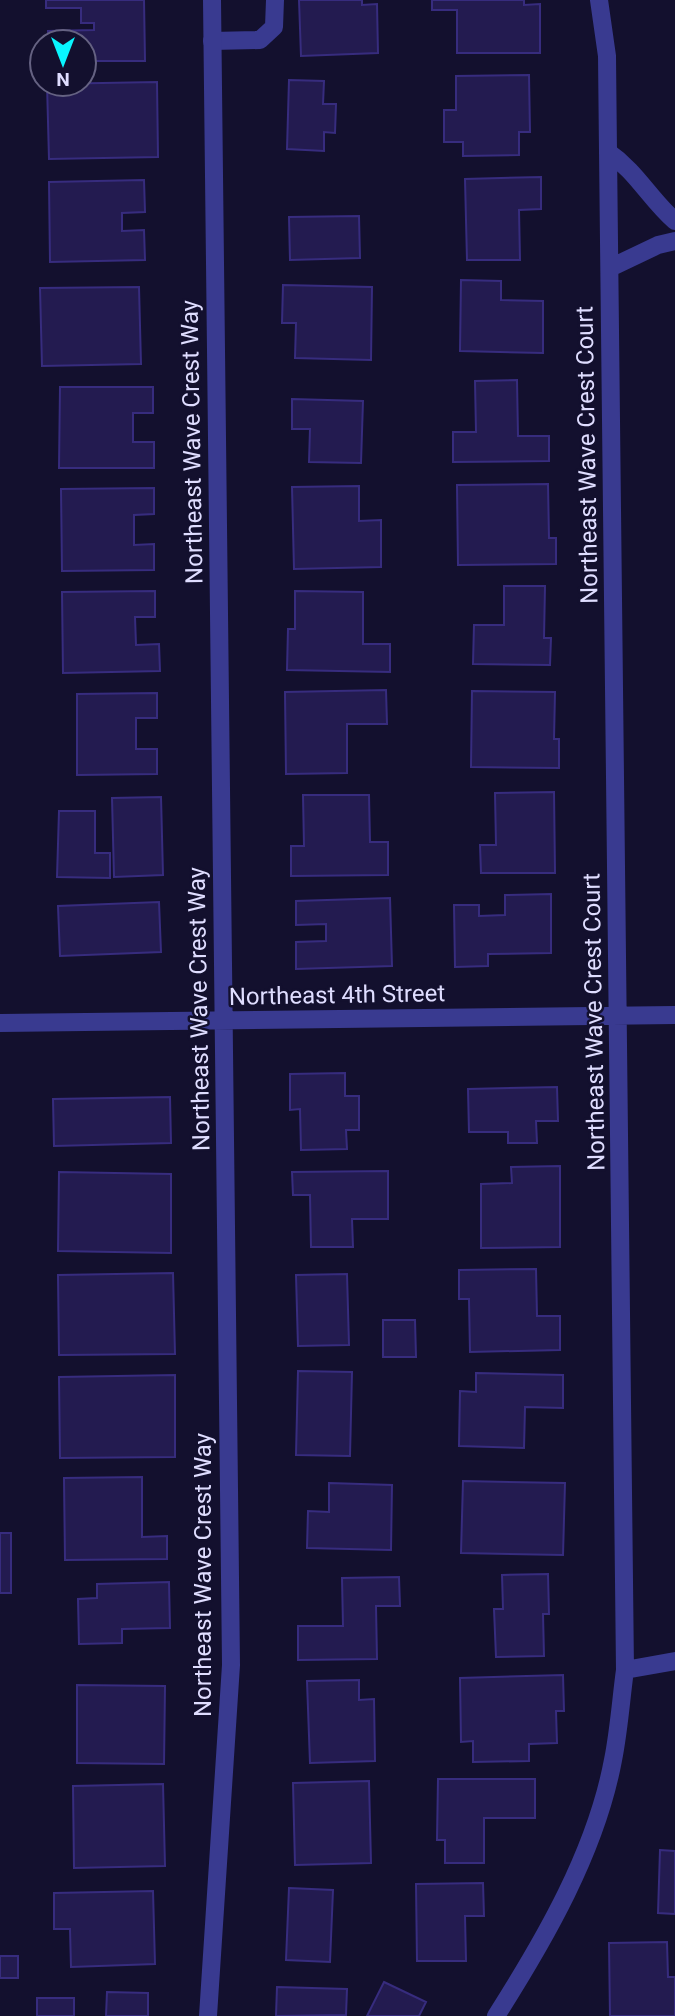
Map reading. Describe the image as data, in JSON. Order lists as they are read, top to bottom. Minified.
{"streets":{"street":["Northeast Wave Crest Way","Northeast Wave Crest Court","Northeast 4th Street"]},"crossings":[["Northeast Wave Crest Way","Northeast 4th Street"],["Northeast Wave Crest Court","Northeast 4th Street"]],"north":"bottom"}
